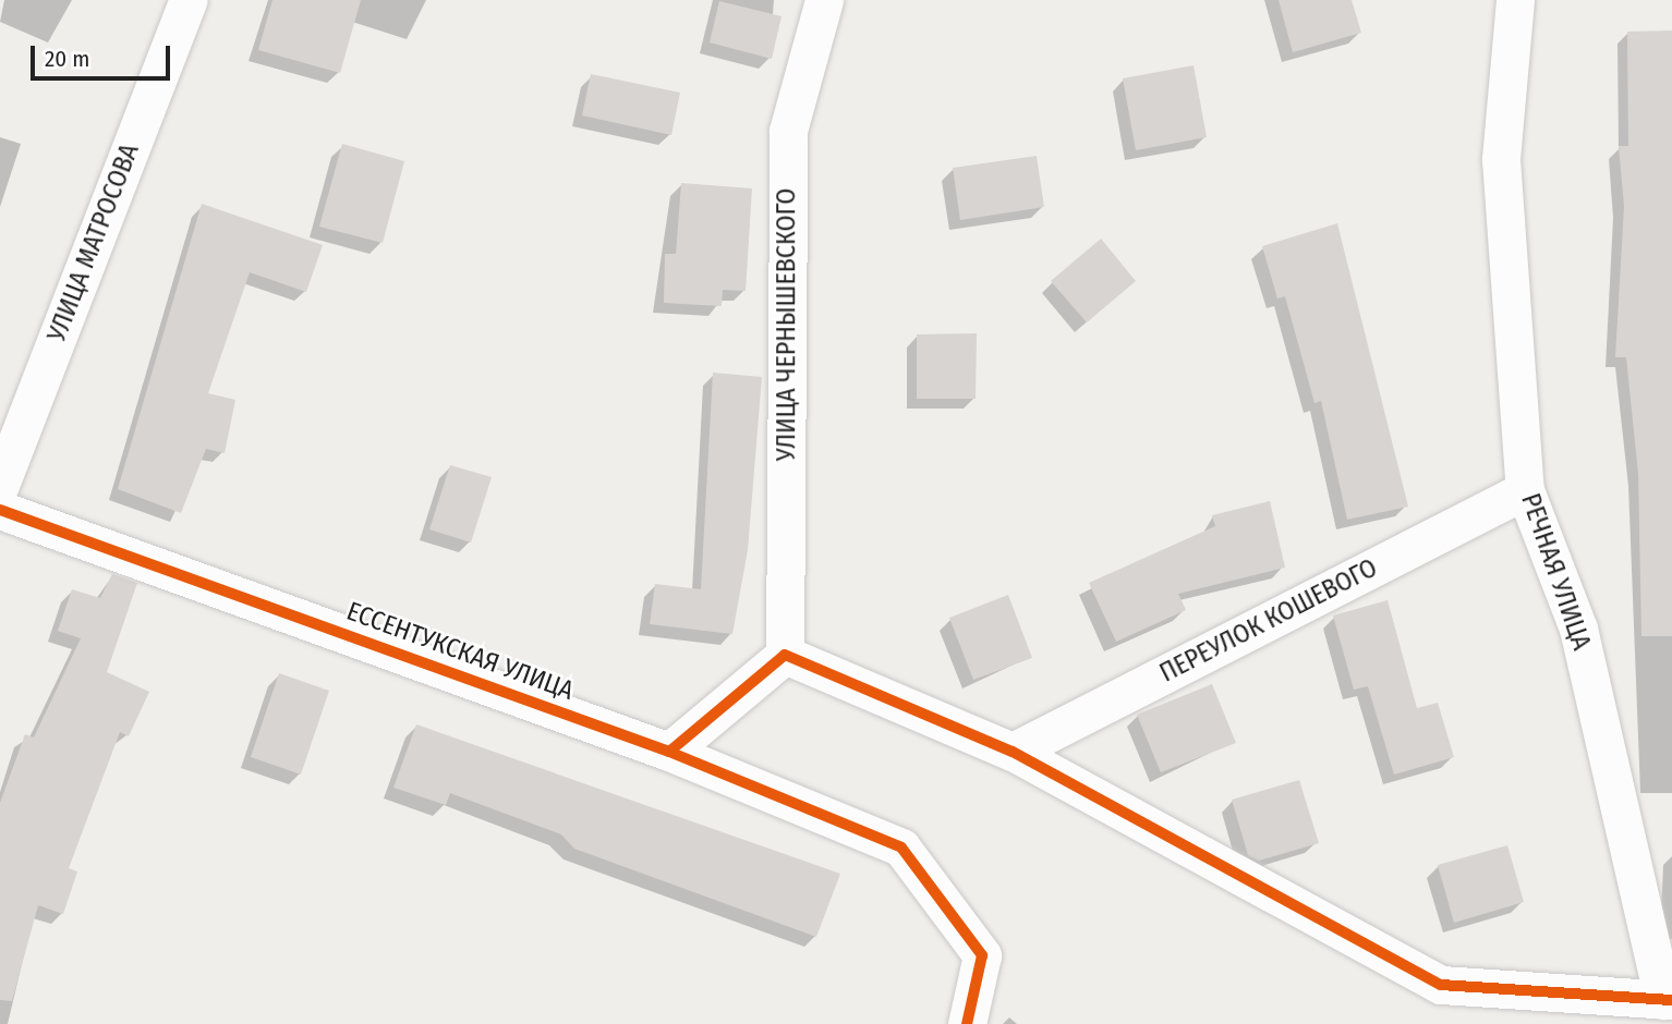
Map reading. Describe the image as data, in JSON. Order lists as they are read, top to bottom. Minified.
{"streets":{"street":["УЛИЦА МАТРОСОВА","УЛИЦА ЧЕРНЫШЕВСКОГО","РЕЧНАЯ УЛИЦА","ПЕРЕУЛОК КОШЕВОГО","ЕССЕНТУКСКАЯ УЛИЦА"]},"crossings":[["РЕЧНАЯ УЛИЦА","ПЕРЕУЛОК КОШЕВОГО"]],"scale_bar":"20 m"}
